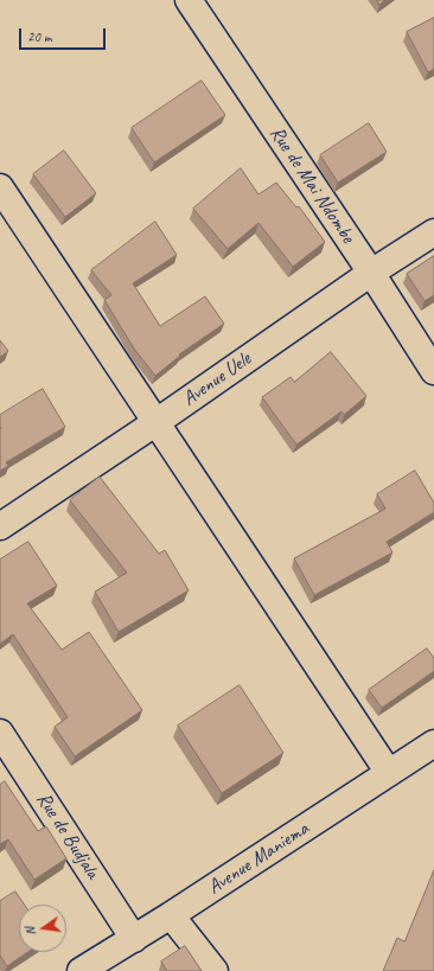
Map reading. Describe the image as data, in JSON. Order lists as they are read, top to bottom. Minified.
{"streets":{"street":["Rue de Mai Ndombe","Avenue Uele","Rue de Budjala","Avenue Maniema"]},"crossings":[["Rue de Mai Ndombe","Avenue Uele"],["Rue de Budjala","Avenue Maniema"]],"scale_bar":"20 m","north":"left"}
